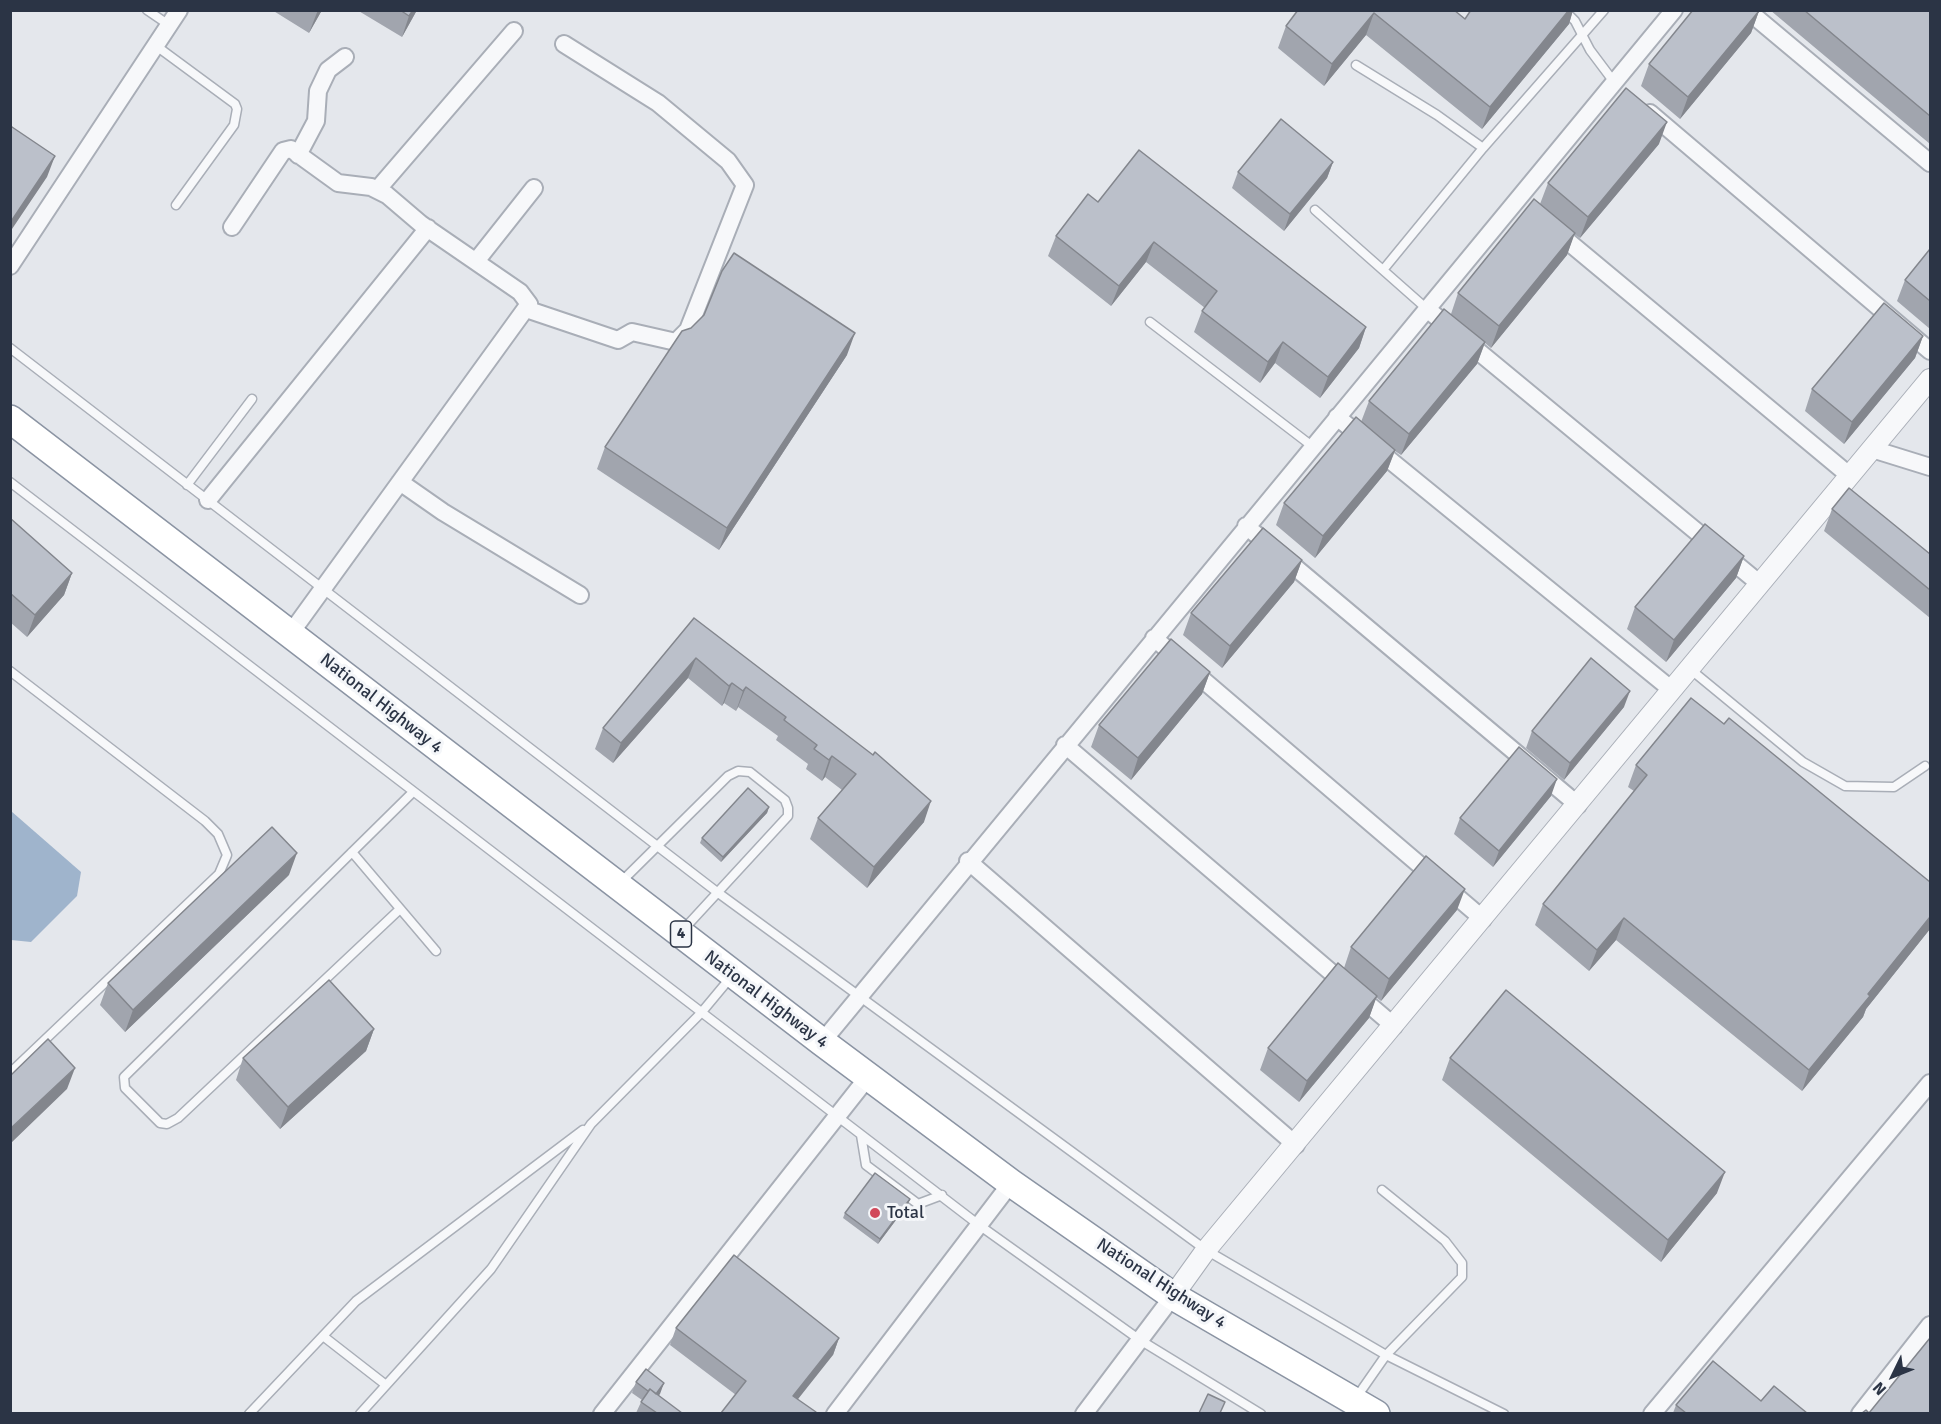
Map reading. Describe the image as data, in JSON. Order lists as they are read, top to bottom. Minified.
{"streets":{"highway":["National Highway 4","4"]},"places":["Total"],"north":"bottom left"}
